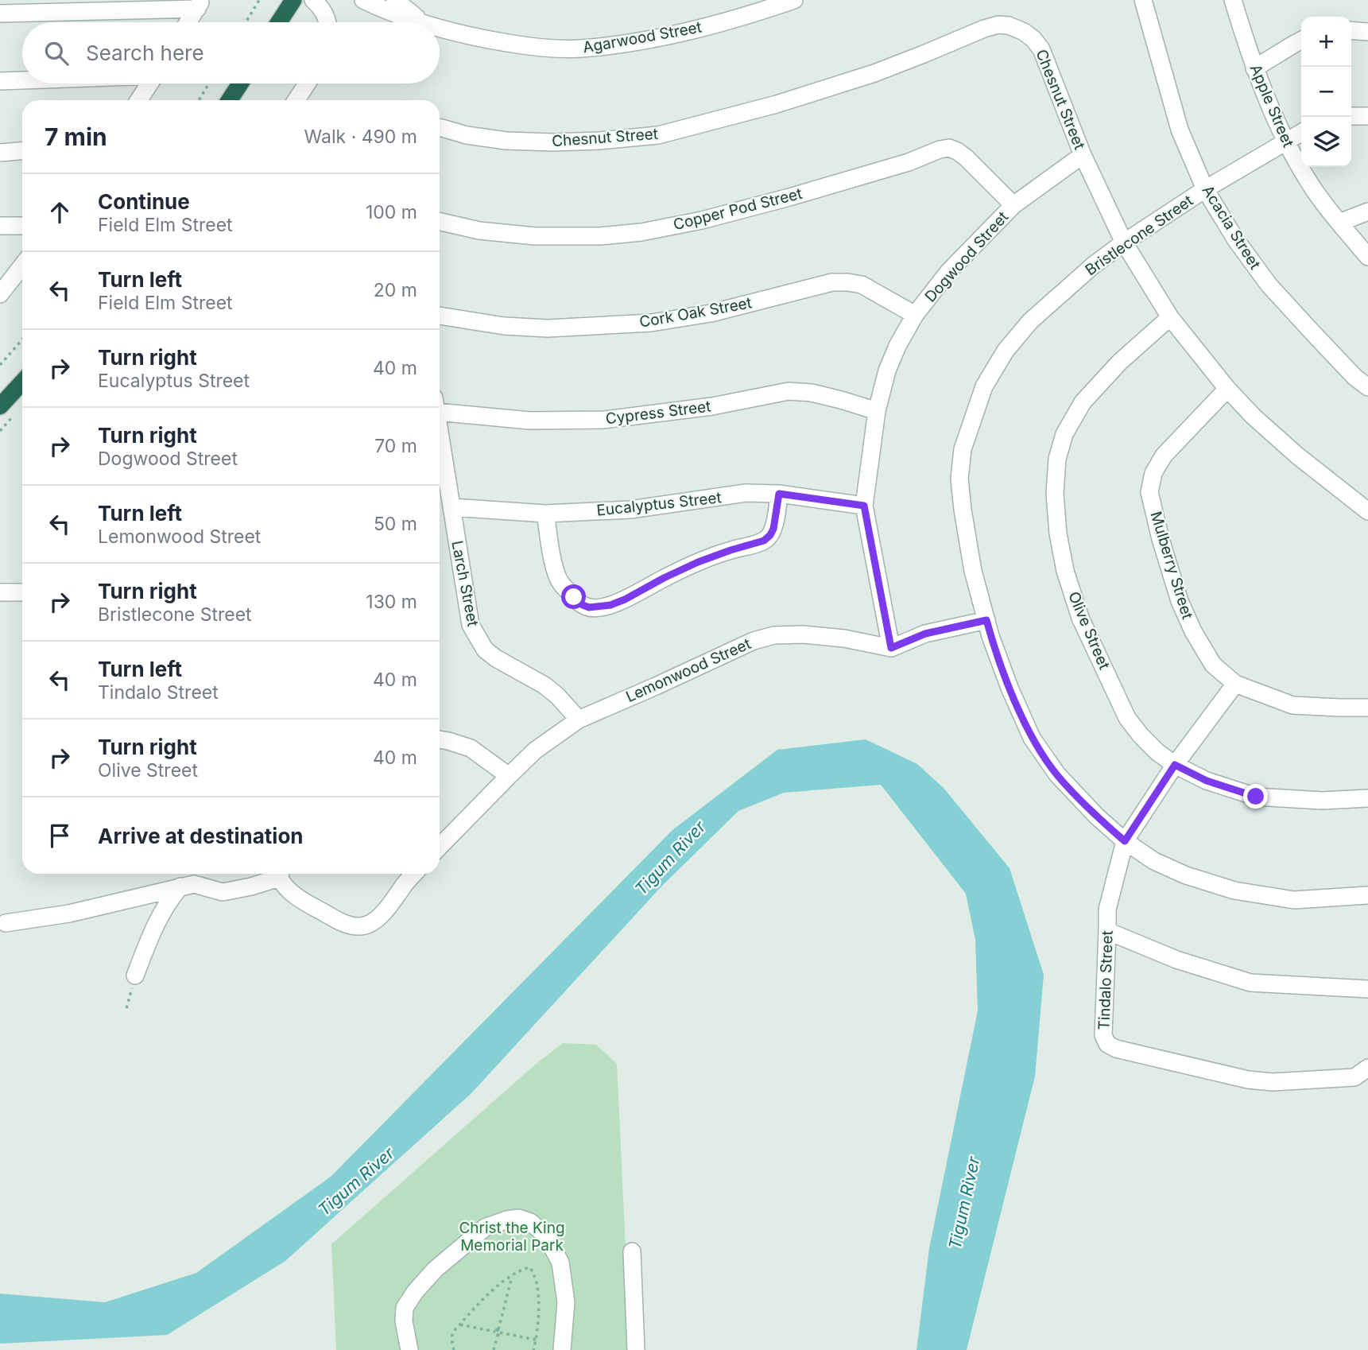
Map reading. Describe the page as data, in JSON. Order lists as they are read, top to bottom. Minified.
{"streets":{"street":["Agarwood Street","Chesnut Street","Apple Street","Copper Pod Street","Acacia Street","Bristlecone Street","Dogwood Street","Cork Oak Street","Cypress Street","Eucalyptus Street","Mulberry Street","Larch Street","Olive Street","Lemonwood Street","Tindalo Street"]},"crossings":[["Chesnut Street","Bristlecone Street"],["Chesnut Street","Dogwood Street"],["Chesnut Street","Mulberry Street"],["Chesnut Street","Olive Street"],["Apple Street","Bristlecone Street"],["Copper Pod Street","Dogwood Street"],["Acacia Street","Bristlecone Street"],["Bristlecone Street","Tindalo Street"],["Dogwood Street","Cork Oak Street"],["Dogwood Street","Cypress Street"],["Dogwood Street","Eucalyptus Street"],["Dogwood Street","Lemonwood Street"],["Eucalyptus Street","Larch Street"],["Mulberry Street","Tindalo Street"],["Larch Street","Lemonwood Street"],["Olive Street","Tindalo Street"]],"water":["Tigum River"],"parks":["Christ the King Memorial Park"],"page":{"map_buttons":["+","−"],"search":"Search here","heading":["7 min","Walk · 490 m"],"list":[["Continue","Field Elm Street","100 m"],["Turn left","Field Elm Street","20 m"],["Turn right","Eucalyptus Street","40 m"],["Turn right","Dogwood Street","70 m"],["Turn left","Lemonwood Street","50 m"],["Turn right","Bristlecone Street","130 m"],["Turn left","Tindalo Street","40 m"],["Turn right","Olive Street","40 m"],"Arrive at destination"]}}
